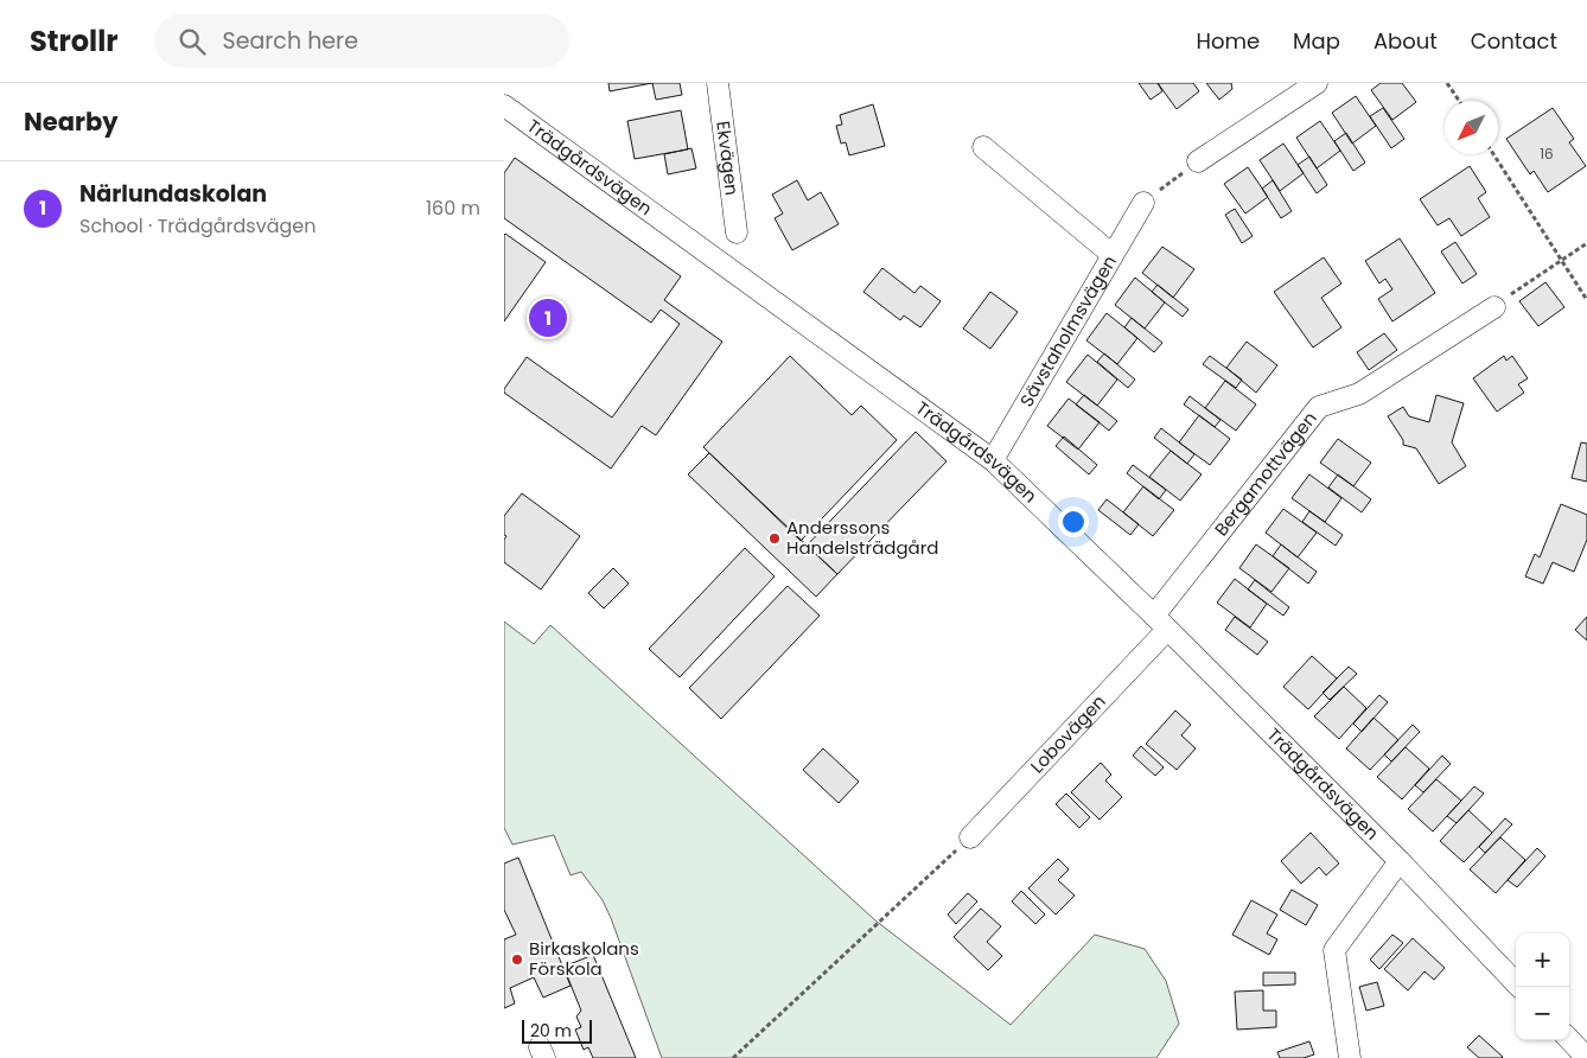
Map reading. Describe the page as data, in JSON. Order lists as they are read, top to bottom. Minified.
{"streets":{"street":["Ekvägen","Trädgårdsvägen","Sävstaholmsvägen","Bergamottvägen","Lobovägen"]},"crossings":[["Trädgårdsvägen","Sävstaholmsvägen"],["Trädgårdsvägen","Bergamottvägen"],["Trädgårdsvägen","Lobovägen"],["Bergamottvägen","Lobovägen"]],"places":["Anderssons Handelsträdgård","Birkaskolans Förskola"],"house_numbers":["16"],"scale_bar":"20 m","north":"bottom left","page":{"header":"Strollr","search":"Search here","nav":["Home","Map","About","Contact"],"heading":"Nearby","list":[{"mark":"1","name":"Närlundaskolan","note":"School · Trädgårdsvägen","value":"160 m"}],"pins":"1","map_buttons":["+","−"],"scale":"20 m"}}
